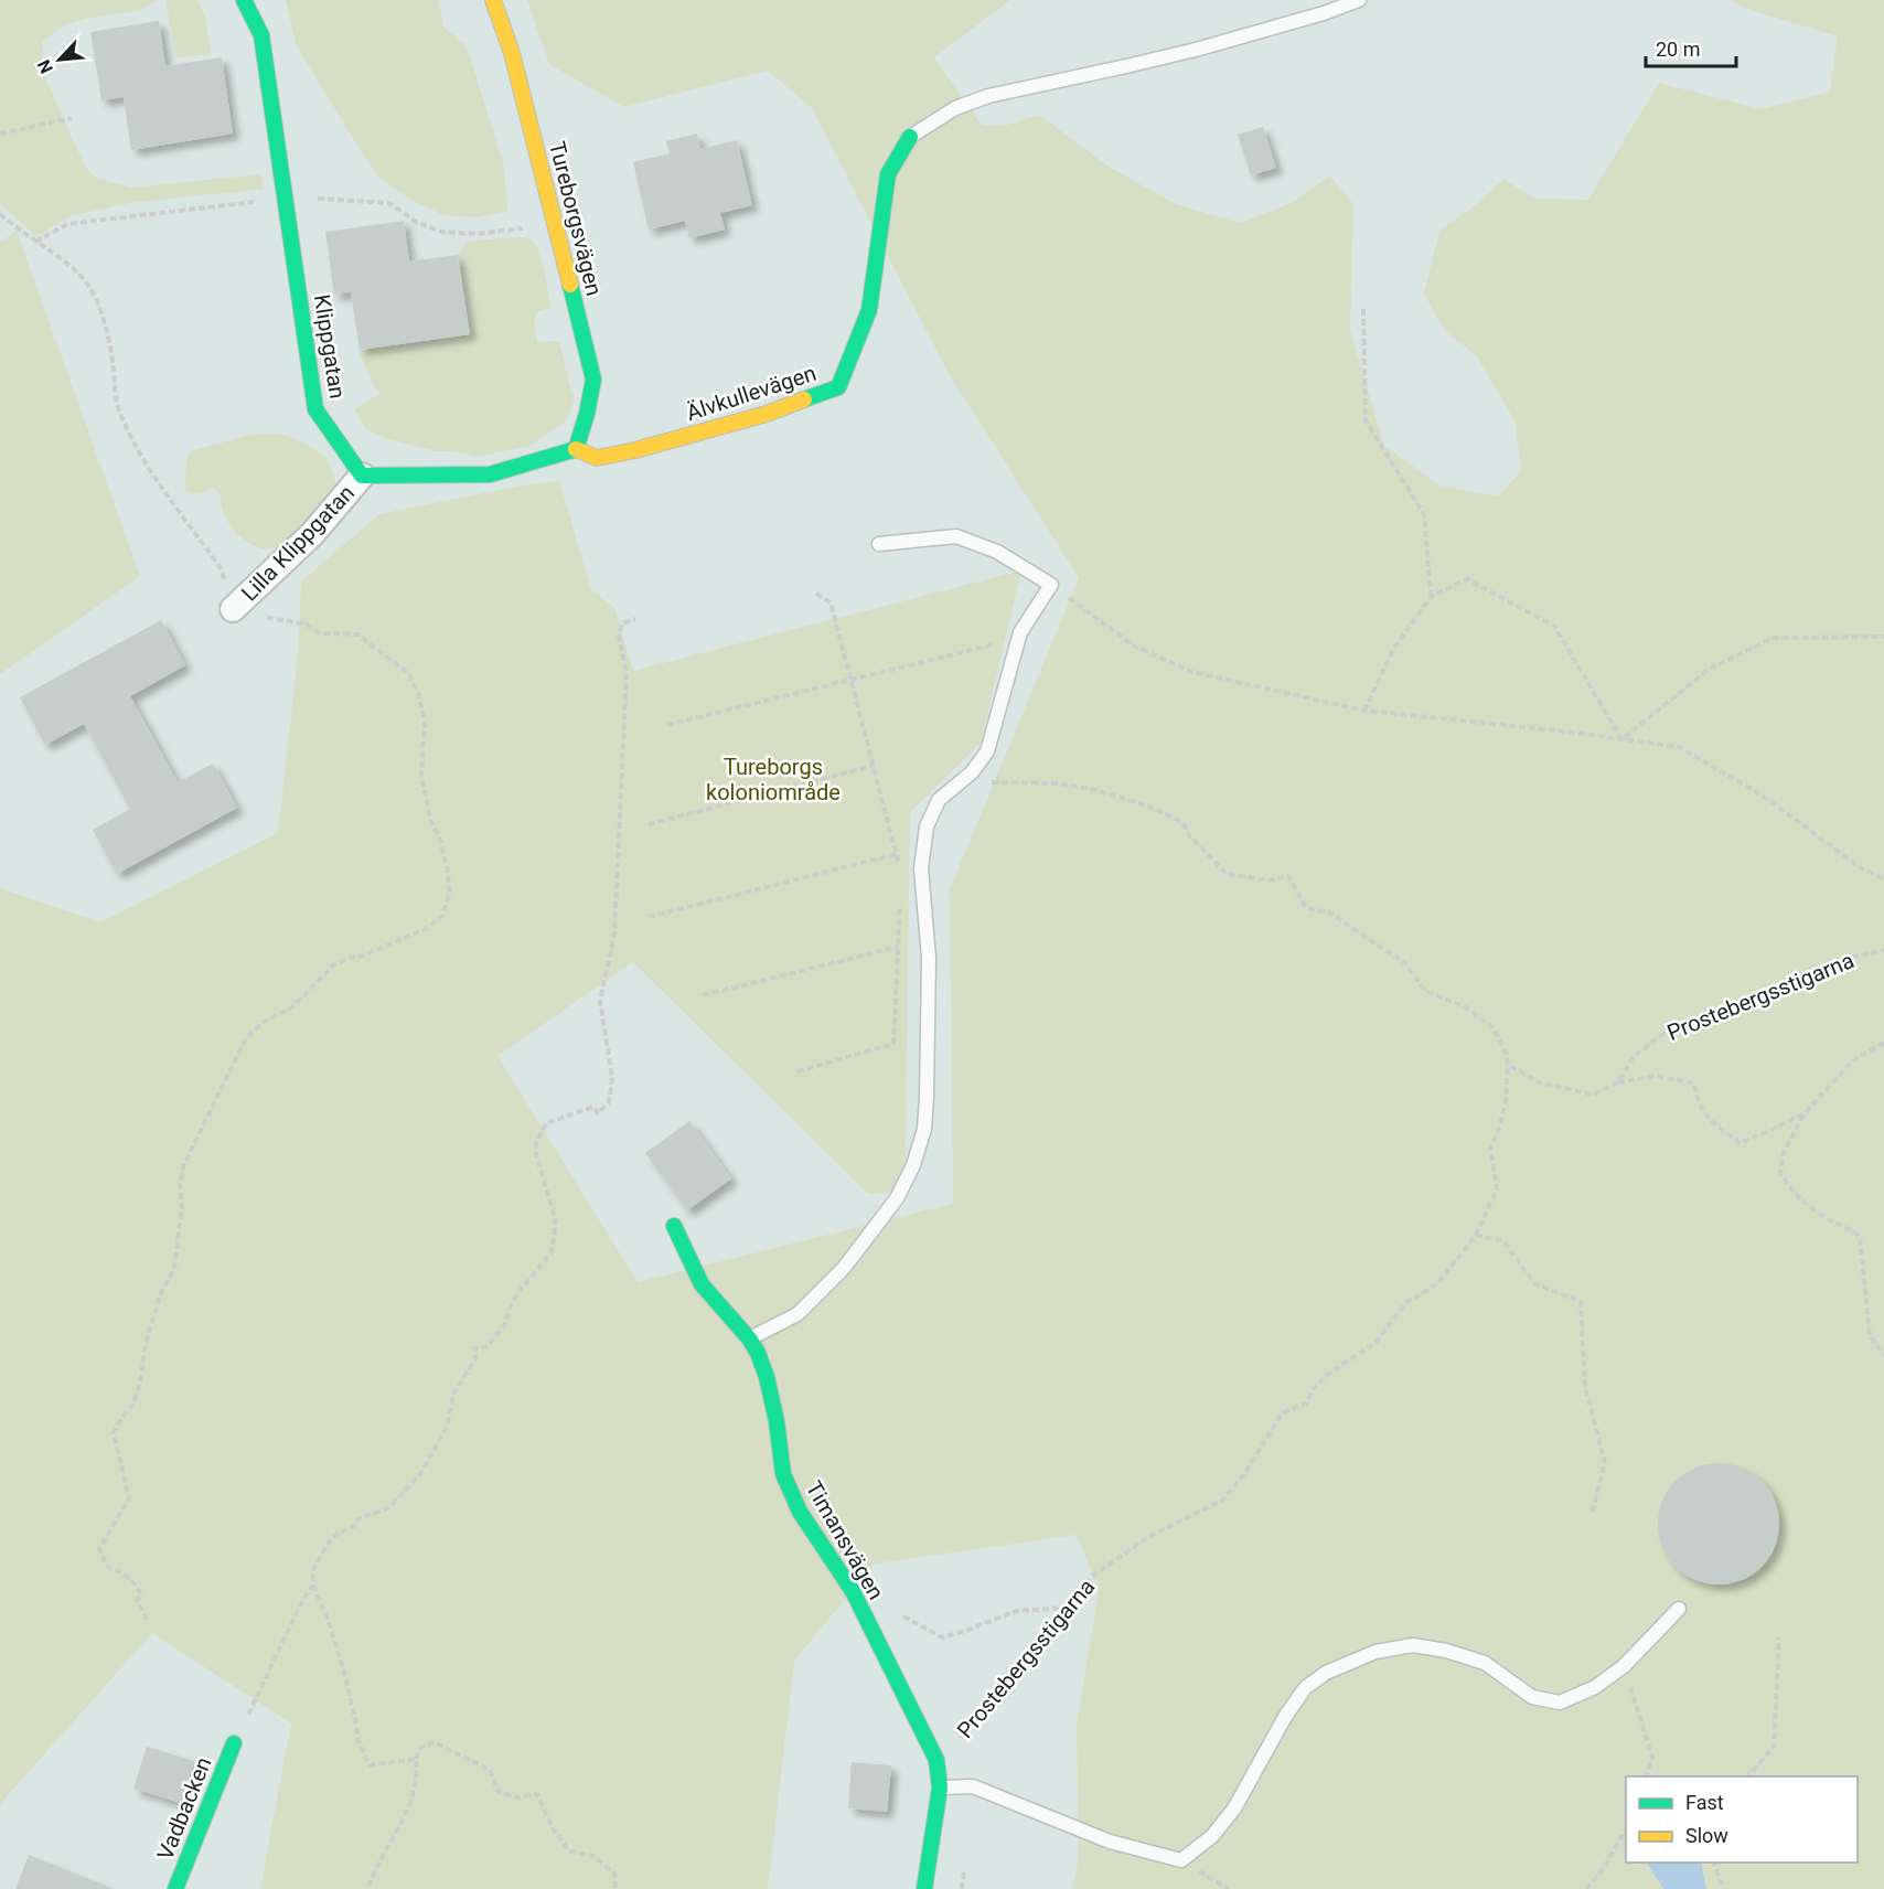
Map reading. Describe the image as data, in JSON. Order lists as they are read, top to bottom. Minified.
{"streets":{"street":["Tureborgsvägen","Klippgatan","Älvkullevägen","Lilla Klippgatan","Timansvägen","Vadbacken"],"path":["Prostebergsstigarna"]},"crossings":[["Tureborgsvägen","Älvkullevägen"],["Klippgatan","Lilla Klippgatan"],["Prostebergsstigarna","Timansvägen"]],"parks":["Tureborgs koloniområde"],"legend":["Fast","Slow"],"scale_bar":"20 m","north":"bottom left"}
